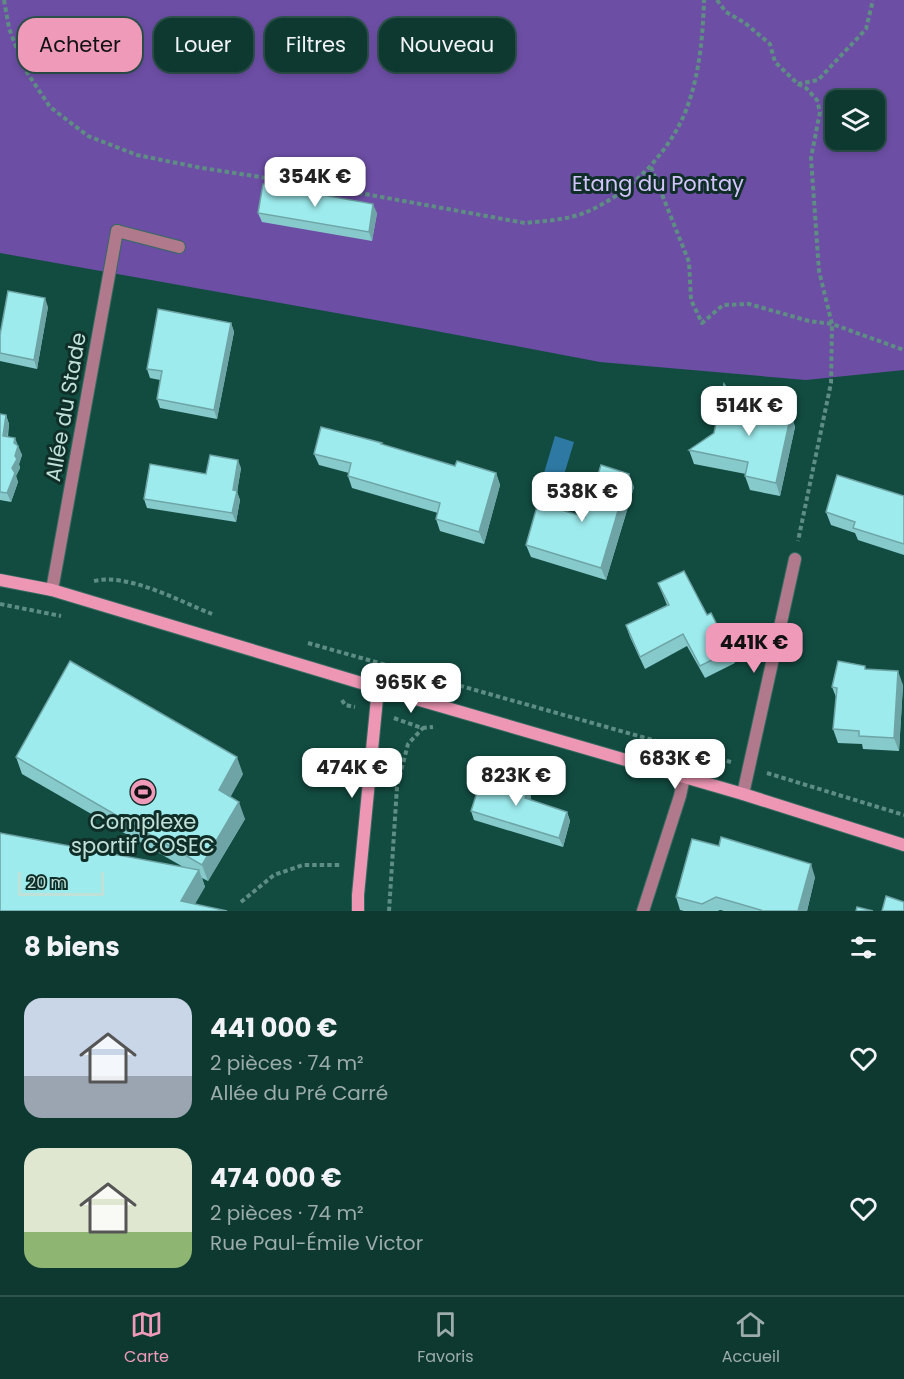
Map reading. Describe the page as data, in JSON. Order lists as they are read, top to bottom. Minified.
{"streets":{"street":["Allée du Stade"]},"parks":["Etang du Pontay"],"places":{"sports":["Complexe sportif COSEC"]},"scale_bar":"20 m","page":{"chip":["Acheter","Louer","Filtres","Nouveau"],"price":["354K €","514K €","538K €","441K €","965K €","683K €","474K €","823K €"],"scale":"20 m","heading":"8 biens","list":[{"name":"441 000 €","note":"2 pièces · 74 m² · Allée du Pré Carré"},{"name":"474 000 €","note":"2 pièces · 74 m² · Rue Paul-Émile Victor"}],"tabs":["Carte","Favoris","Accueil"]}}
